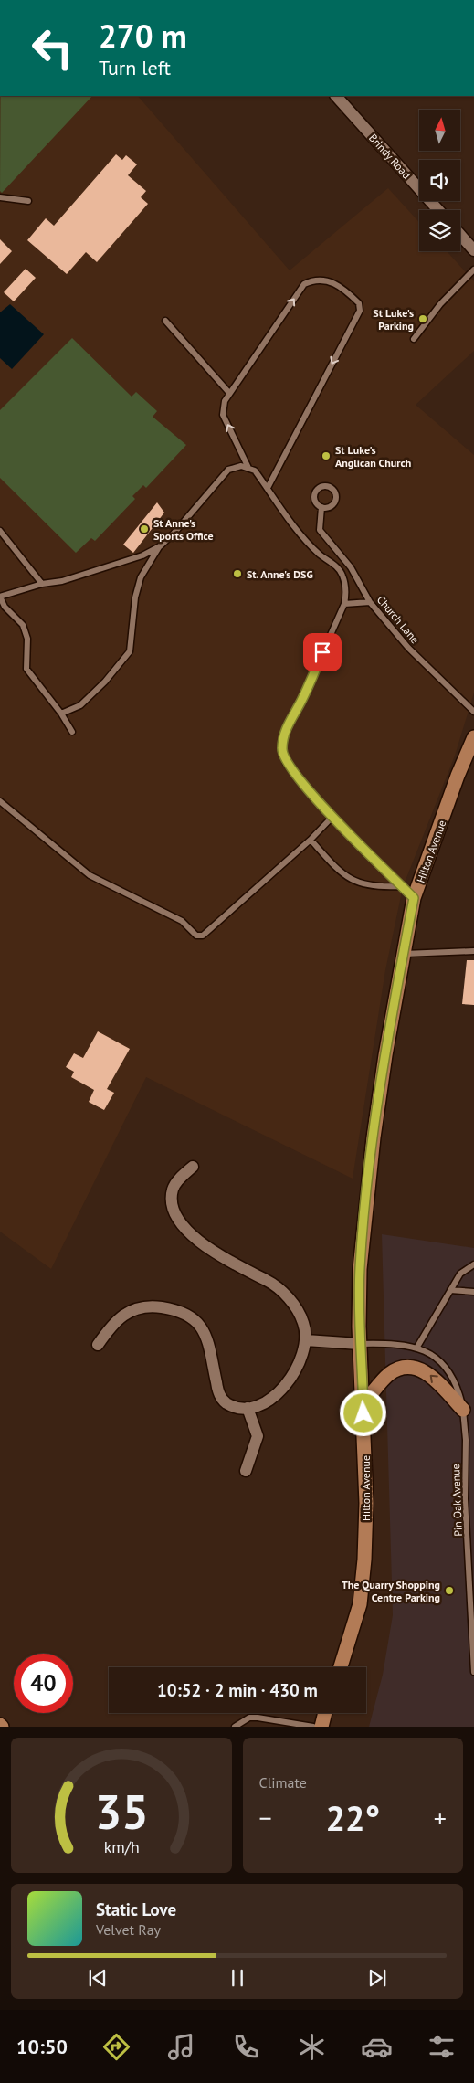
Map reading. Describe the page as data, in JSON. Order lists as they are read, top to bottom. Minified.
{"streets":{"street":["Brindy Road","Hilton Avenue"],"lane":["Church Lane","Pin Oak Avenue"]},"crossings":[["Hilton Avenue","Pin Oak Avenue"]],"places":["St Luke's Parking","St Luke's Anglican Church","St Anne's Sports Office","St. Anne's DSG","The Quarry Shopping Centre Parking"],"north":"top","page":{"turn":["270 m","Turn left"],"limit":"40","trip":"10:52 · 2 min · 430 m","tile":"Climate","heat":["−","22°","+"],"song":["Static Love","Velvet Ray"],"tabs":"10:50","gauge":["35","km/h"]}}
